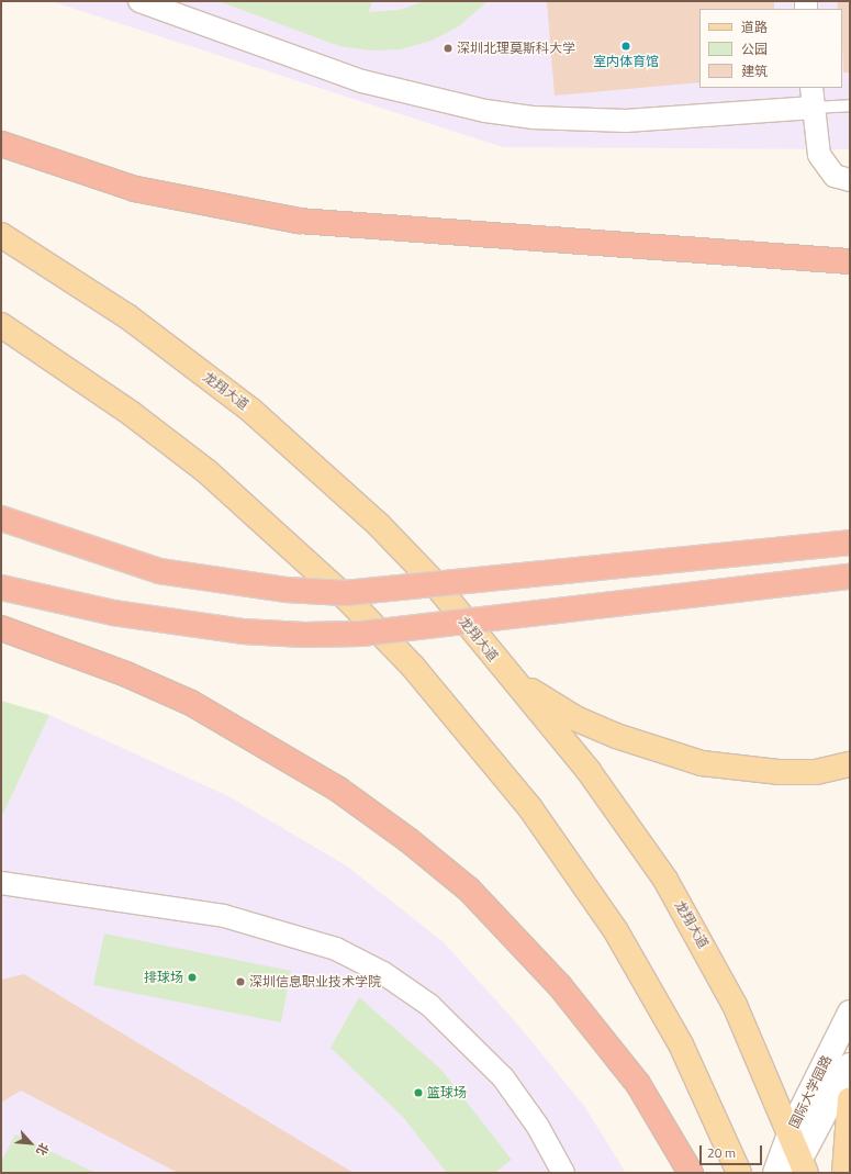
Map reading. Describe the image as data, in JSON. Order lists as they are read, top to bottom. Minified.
{"streets":{"main road":["龙翔大道"],"street":["国际大学园路"]},"crossings":[["龙翔大道","国际大学园路"]],"places":["室内体育馆","深圳北理莫斯科大学","排球场","深圳信息职业技术学院","篮球场"],"legend":["道路","公园","建筑"],"scale_bar":"20 m","north":"bottom right"}
